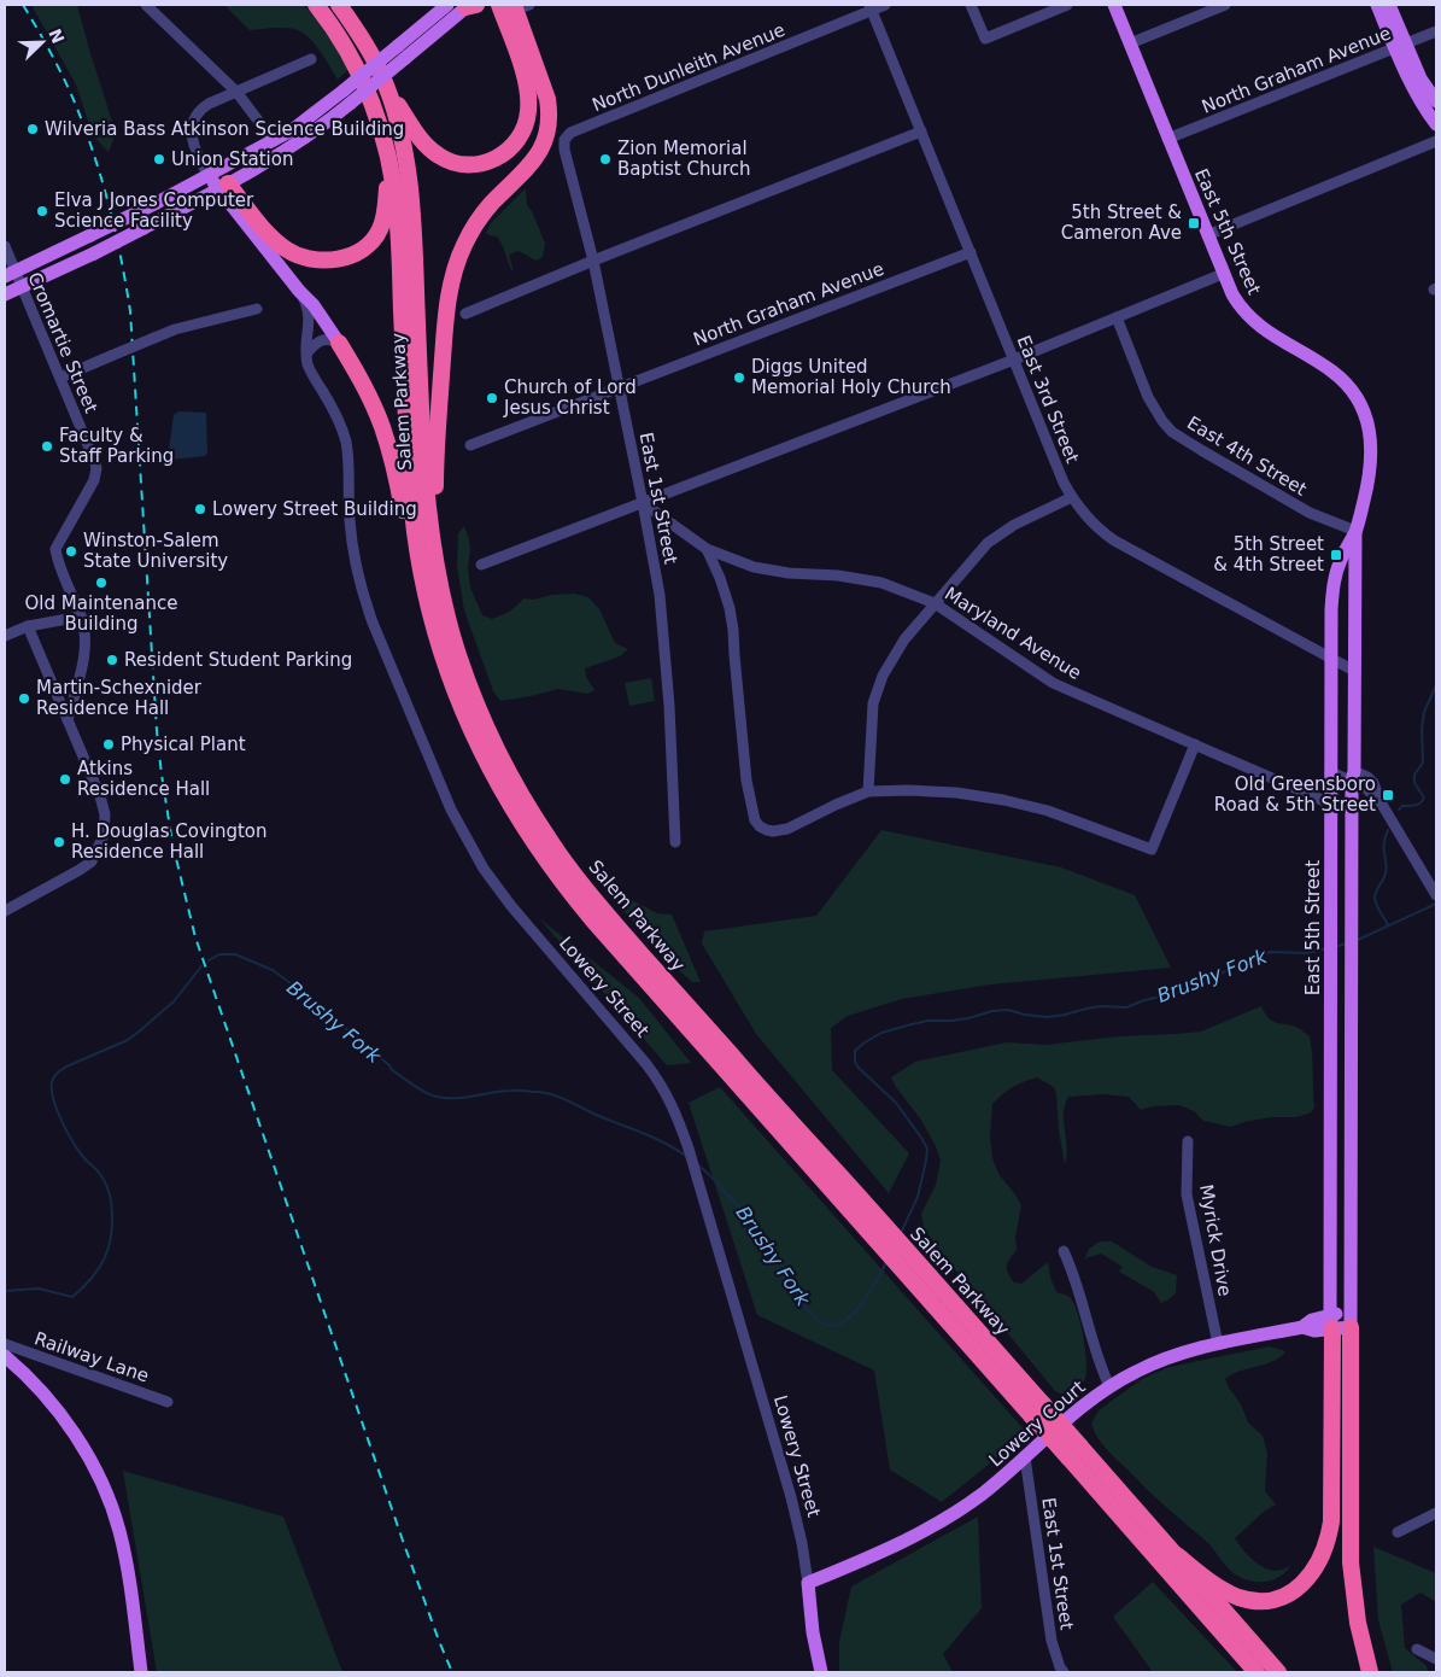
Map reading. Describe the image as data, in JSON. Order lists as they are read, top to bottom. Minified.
{"streets":{"highway":["Salem Parkway"],"main road":["East 5th Street","Lowery Street","Lowery Court"],"street":["North Dunleith Avenue","North Graham Avenue","Cromartie Street","East 3rd Street","East 4th Street","East 1st Street","Maryland Avenue","Myrick Drive","Railway Lane"]},"crossings":[["North Dunleith Avenue","East 3rd Street"],["North Dunleith Avenue","East 1st Street"],["North Graham Avenue","East 5th Street"],["North Graham Avenue","East 3rd Street"],["North Graham Avenue","East 1st Street"],["East 5th Street","East 3rd Street"],["East 5th Street","East 4th Street"],["East 5th Street","Maryland Avenue"],["East 5th Street","Lowery Court"],["East 1st Street","Maryland Avenue"],["East 1st Street","Lowery Court"],["Lowery Street","Lowery Court"],["Myrick Drive","Lowery Court"]],"water":["Brushy Fork"],"places":{"other":["Wilveria Bass Atkinson Science Building","Union Station","Zion Memorial Baptist Church","Elva J Jones Computer Science Facility","Diggs United Memorial Holy Church","Church of Lord Jesus Christ","Faculty & Staff Parking","Lowery Street Building","Winston-Salem State University","Old Maintenance Building","Resident Student Parking","Martin-Schexnider Residence Hall","Physical Plant","Atkins Residence Hall","H. Douglas Covington Residence Hall"],"transit":["5th Street & Cameron Ave","5th Street & 4th Street","Old Greensboro Road & 5th Street"]},"north":"top right"}
